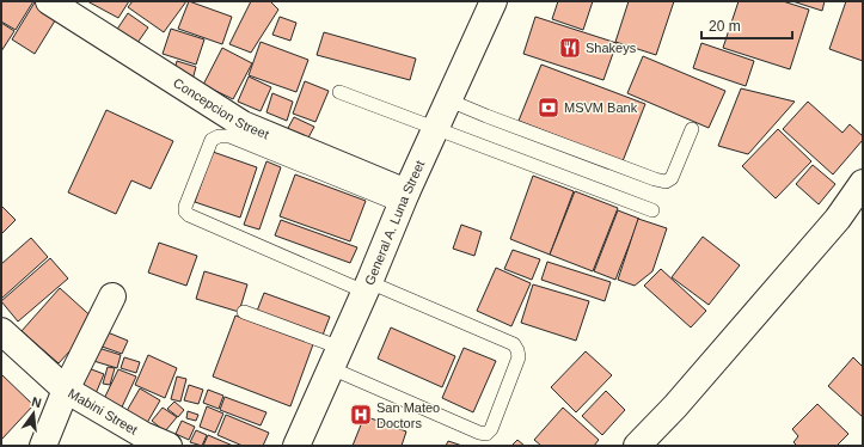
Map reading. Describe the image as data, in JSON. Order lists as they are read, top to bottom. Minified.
{"streets":{"street":["Concepcion Street","General A. Luna Street","Mabini Street"]},"crossings":[["Concepcion Street","General A. Luna Street"]],"places":{"restaurant":["Shakeys"],"bank":["MSVM Bank"],"hospital":["San Mateo Doctors"]},"scale_bar":"20 m","north":"top"}
